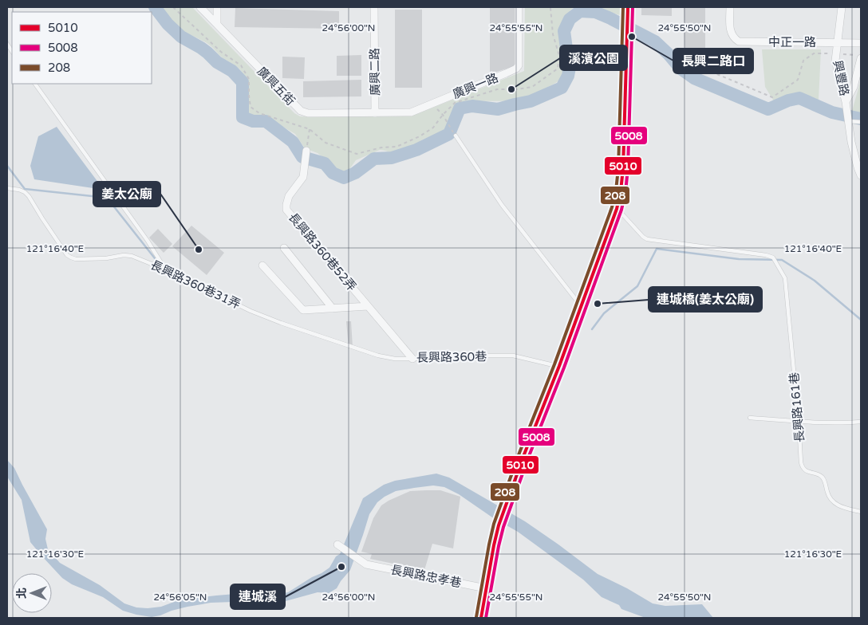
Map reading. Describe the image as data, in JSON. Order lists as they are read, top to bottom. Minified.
{"streets":{"street":["中正一路","廣興二路","興豐路","廣興五街","廣興一路","長興路360巷52弄","長興路360巷","長興路忠孝巷"],"lane":["長興路360巷31弄","長興路161巷"]},"crossings":[["中正一路","興豐路"],["廣興二路","廣興五街"],["廣興二路","廣興一路"],["廣興五街","廣興一路"],["長興路360巷52弄","長興路360巷"],["長興路360巷31弄","長興路360巷"]],"places":["長興二路口","溪濱公園","姜太公廟","連城橋(姜太公廟)","連城溪"],"lines":["transit line 5010","transit line 5008","transit line 208"],"legend":["5010","5008","208"],"north":"left","coordinates":["24°56'00\"N","24°55'55\"N","24°55'50\"N","121°16'40\"E","121°16'30\"E","24°56'05\"N"]}
